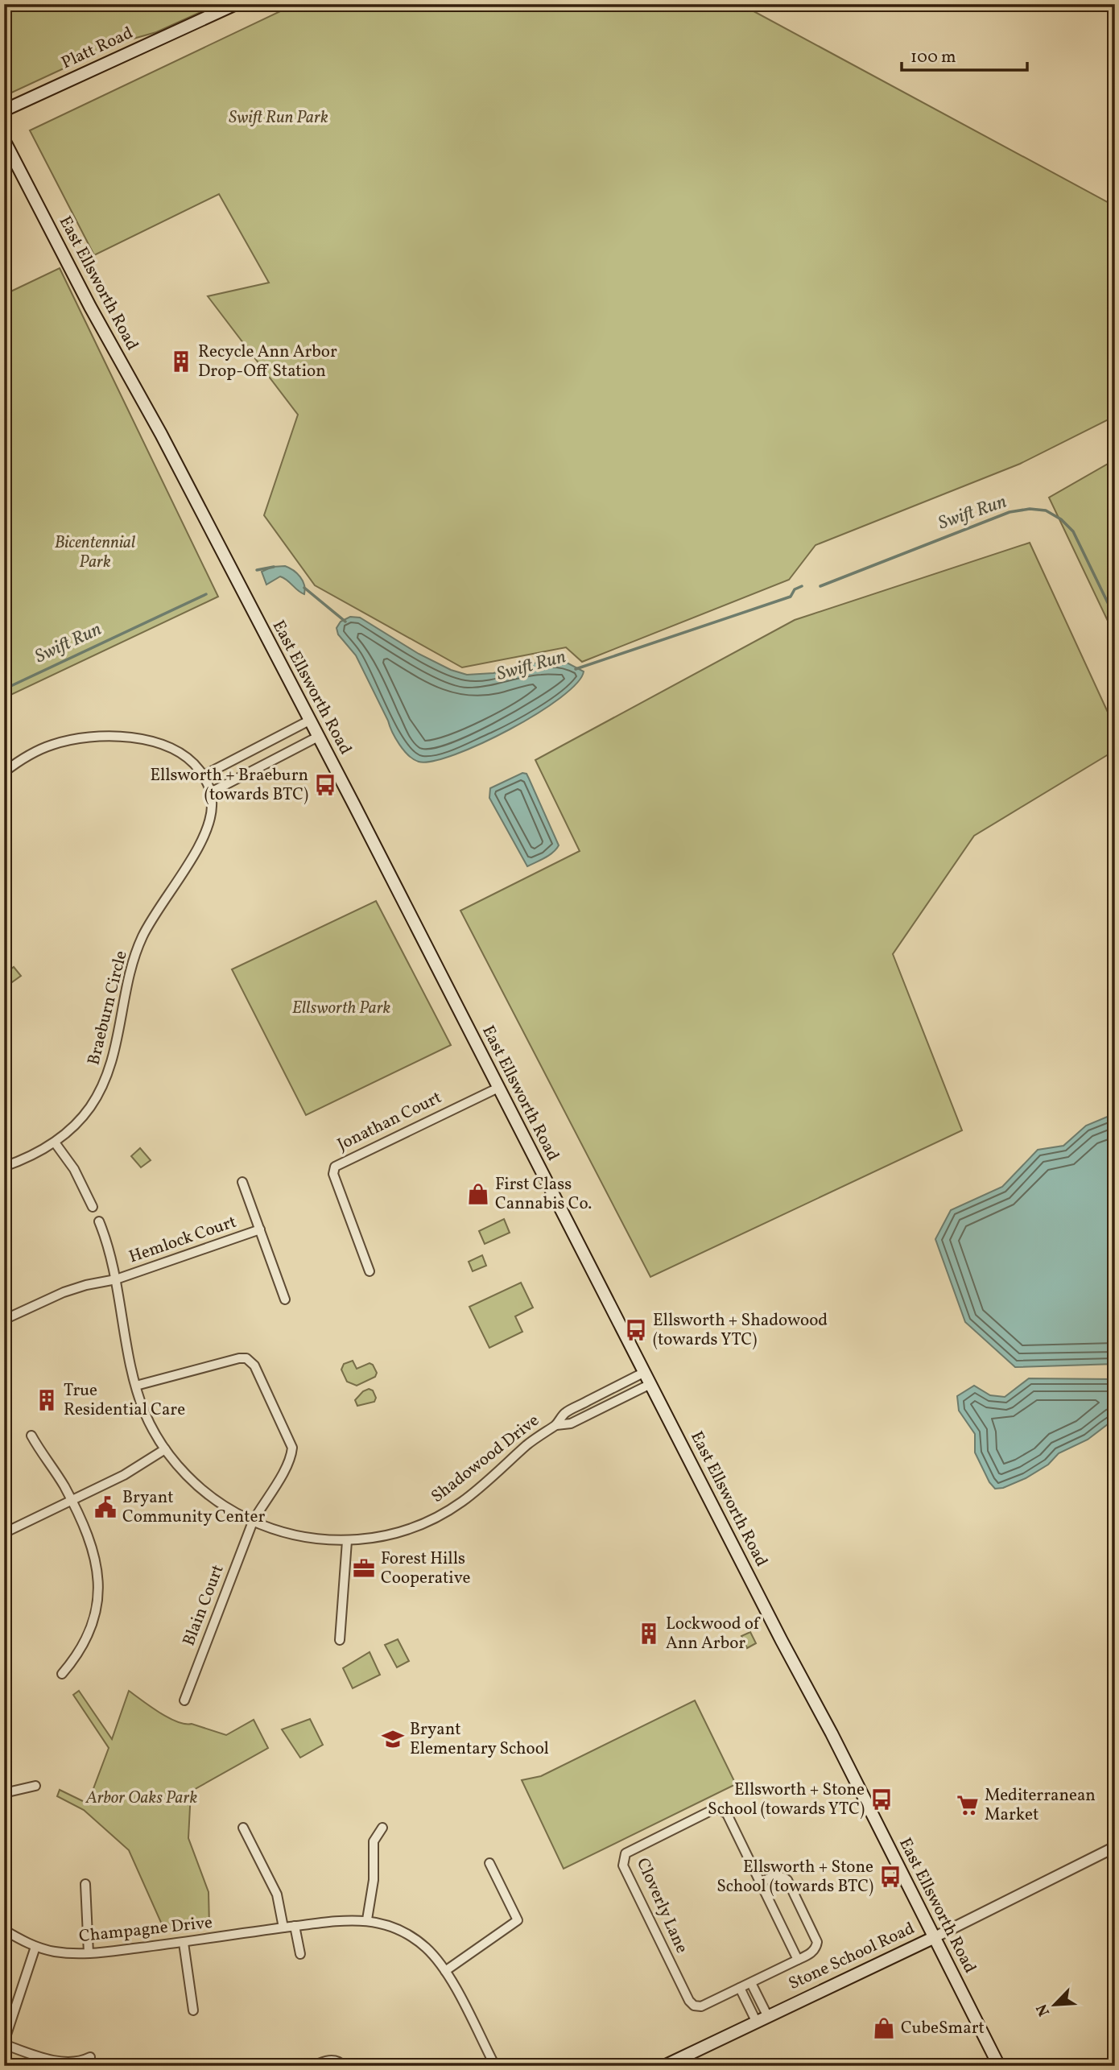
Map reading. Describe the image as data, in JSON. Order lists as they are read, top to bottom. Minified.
{"streets":{"main road":["Platt Road","East Ellsworth Road","Stone School Road"],"street":["Braeburn Circle","Jonathan Court","Hemlock Court","Shadowood Drive","Blain Court","Cloverly Lane","Champagne Drive"]},"crossings":[["East Ellsworth Road","Jonathan Court"],["East Ellsworth Road","Shadowood Drive"],["East Ellsworth Road","Stone School Road"],["Hemlock Court","Shadowood Drive"],["Shadowood Drive","Blain Court"]],"water":["Swift Run"],"parks":["Swift Run Park","Bicentennial Park","Ellsworth Park","Arbor Oaks Park"],"places":{"building":["Recycle Ann Arbor Drop-Off Station","True Residential Care","Lockwood of Ann Arbor"],"bus stop":["Ellsworth + Braeburn (towards BTC)","Ellsworth + Shadowood (towards YTC)","Ellsworth + Stone School (towards YTC)","Ellsworth + Stone School (towards BTC)"],"shop":["First Class Cannabis Co.","CubeSmart"],"public building":["Bryant Community Center"],"office":["Forest Hills Cooperative"],"school or university":["Bryant Elementary School"],"supermarket":["Mediterranean Market"]},"scale_bar":"100 m","north":"bottom left"}
